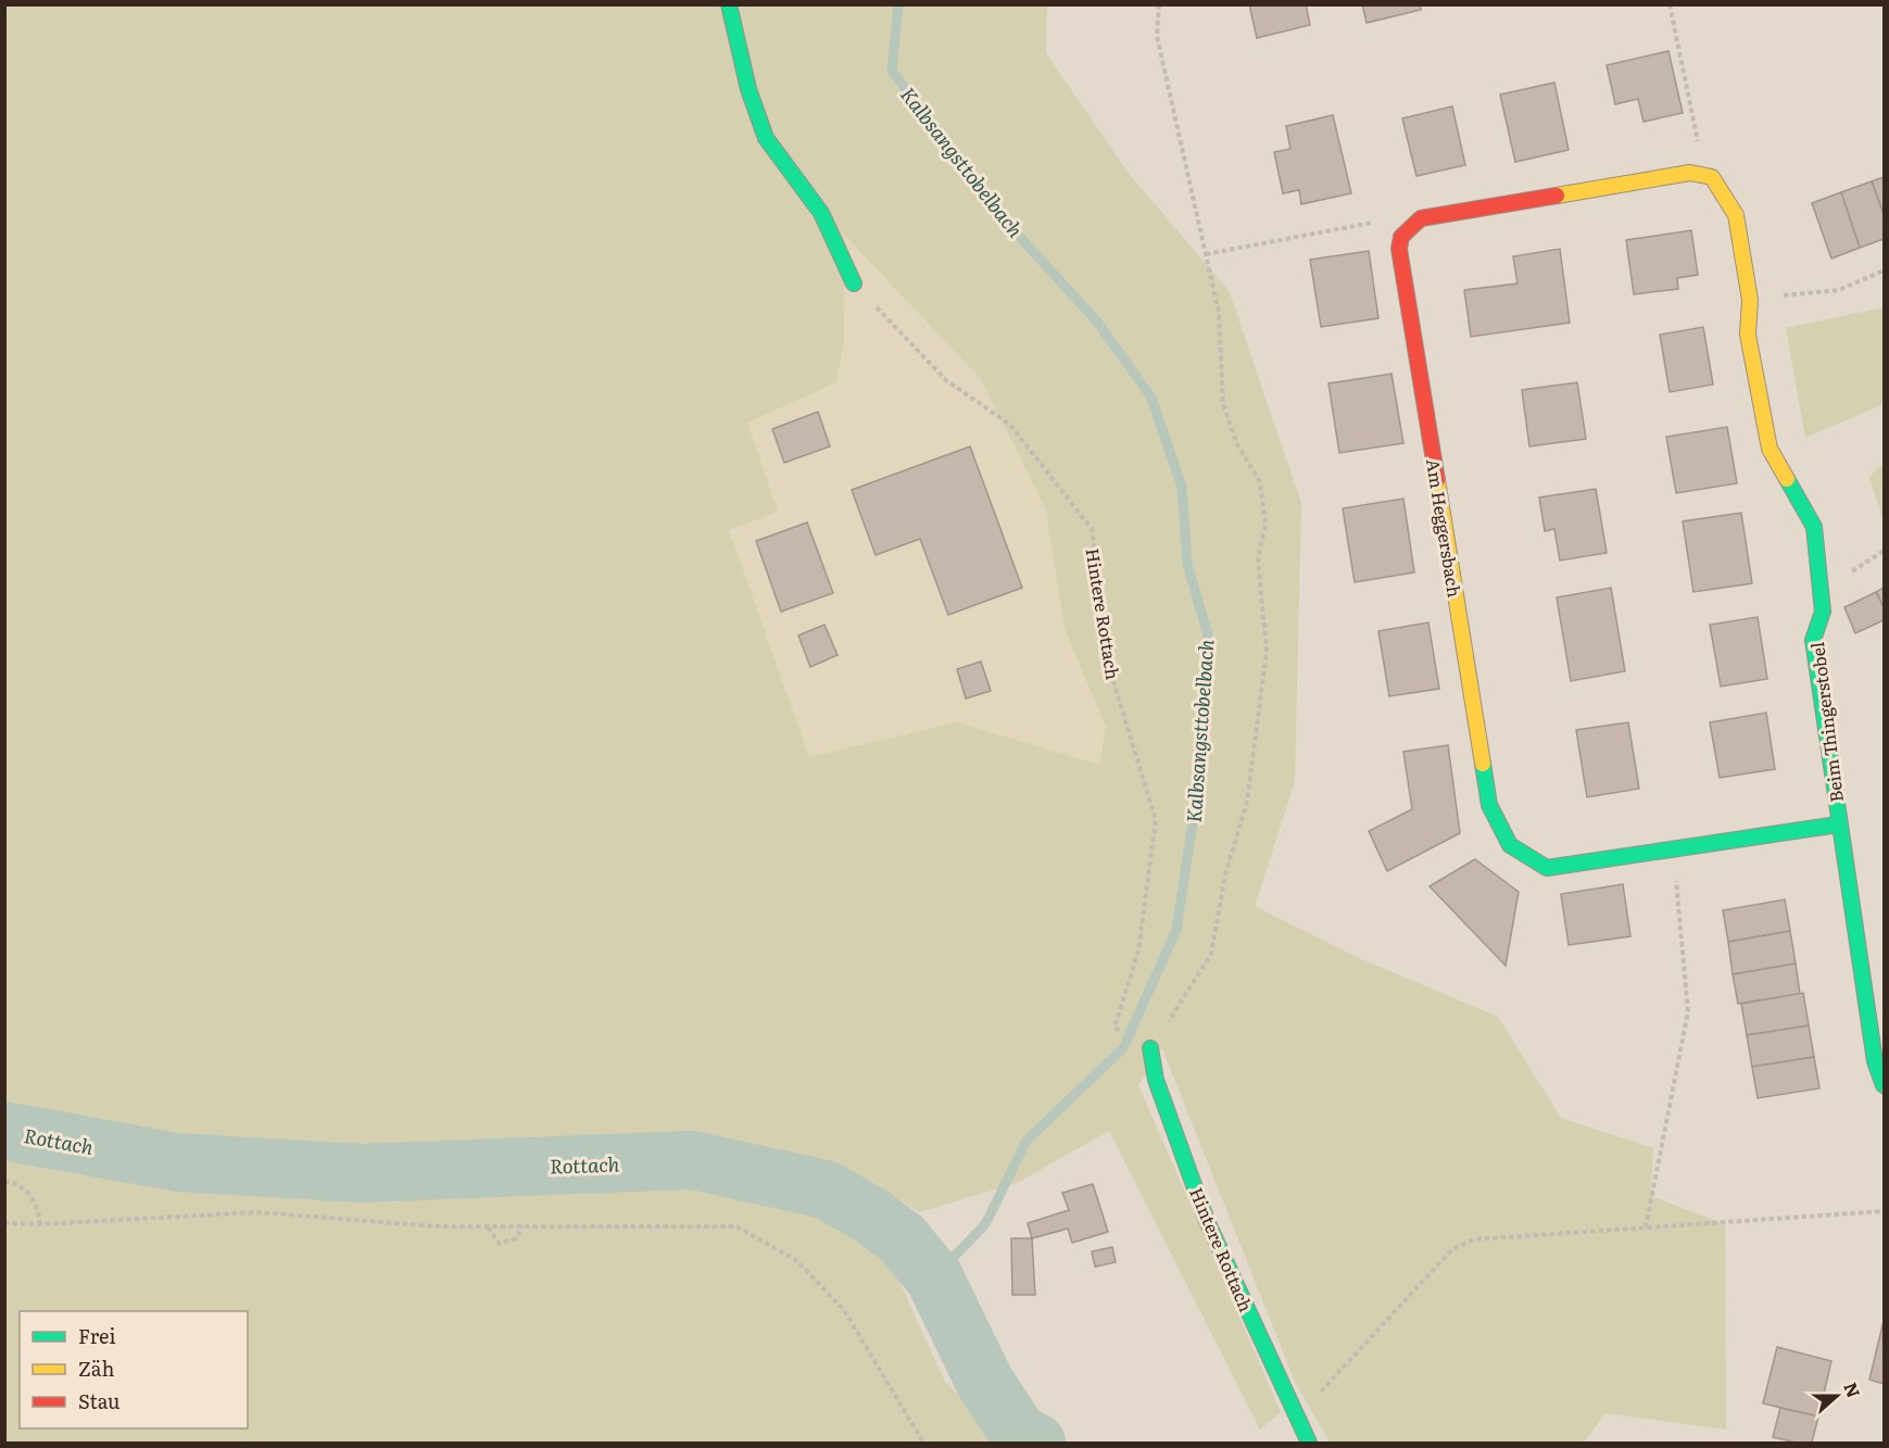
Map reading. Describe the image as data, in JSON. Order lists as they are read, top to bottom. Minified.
{"streets":{"street":["Am Heggersbach","Hintere Rottach","Beim Thingerstobel"]},"crossings":[["Am Heggersbach","Beim Thingerstobel"]],"water":["Kalbsangsttobelbach","Rottach"],"legend":["Frei","Zäh","Stau"],"north":"right"}
